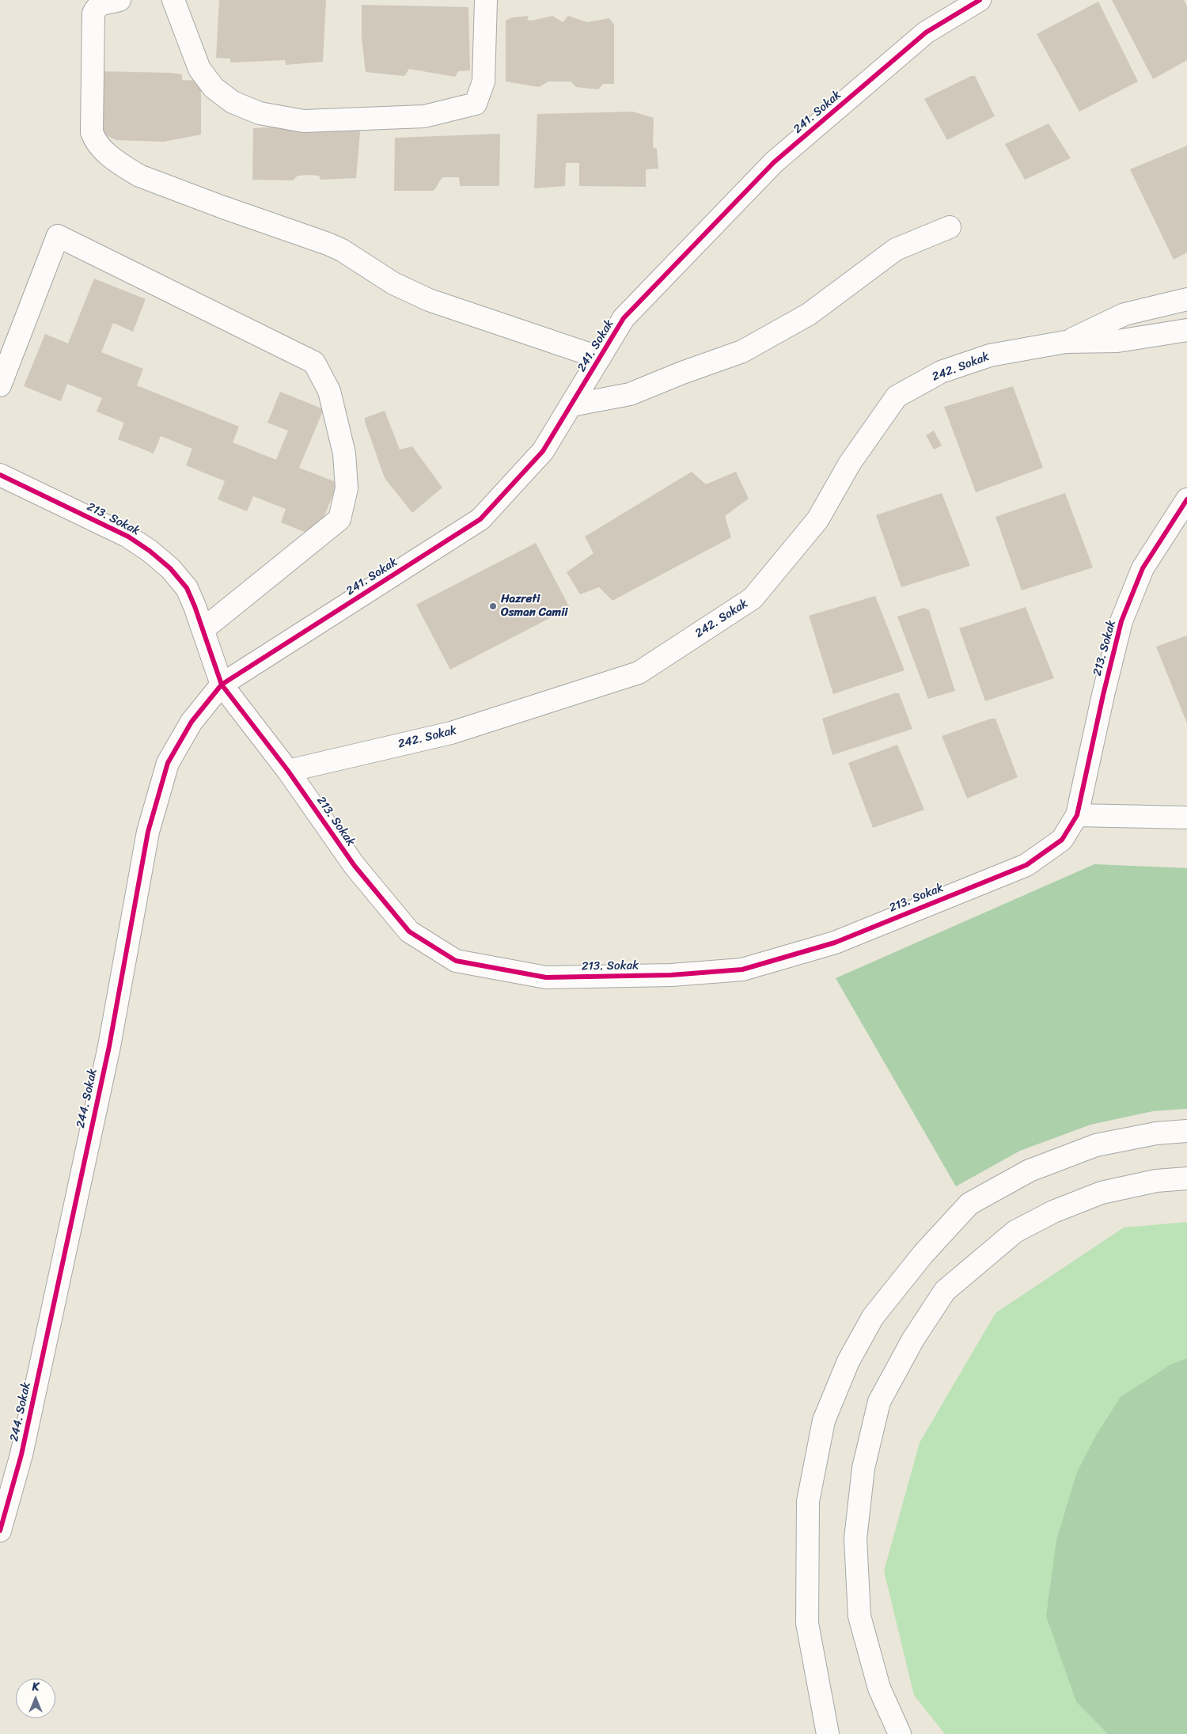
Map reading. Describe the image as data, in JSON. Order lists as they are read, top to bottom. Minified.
{"streets":{"main road":["241. Sokak","242. Sokak","213. Sokak","244. Sokak"]},"crossings":[["241. Sokak","213. Sokak"],["241. Sokak","244. Sokak"],["242. Sokak","213. Sokak"],["213. Sokak","244. Sokak"]],"places":["Hazreti Osman Camii"],"north":"top"}
